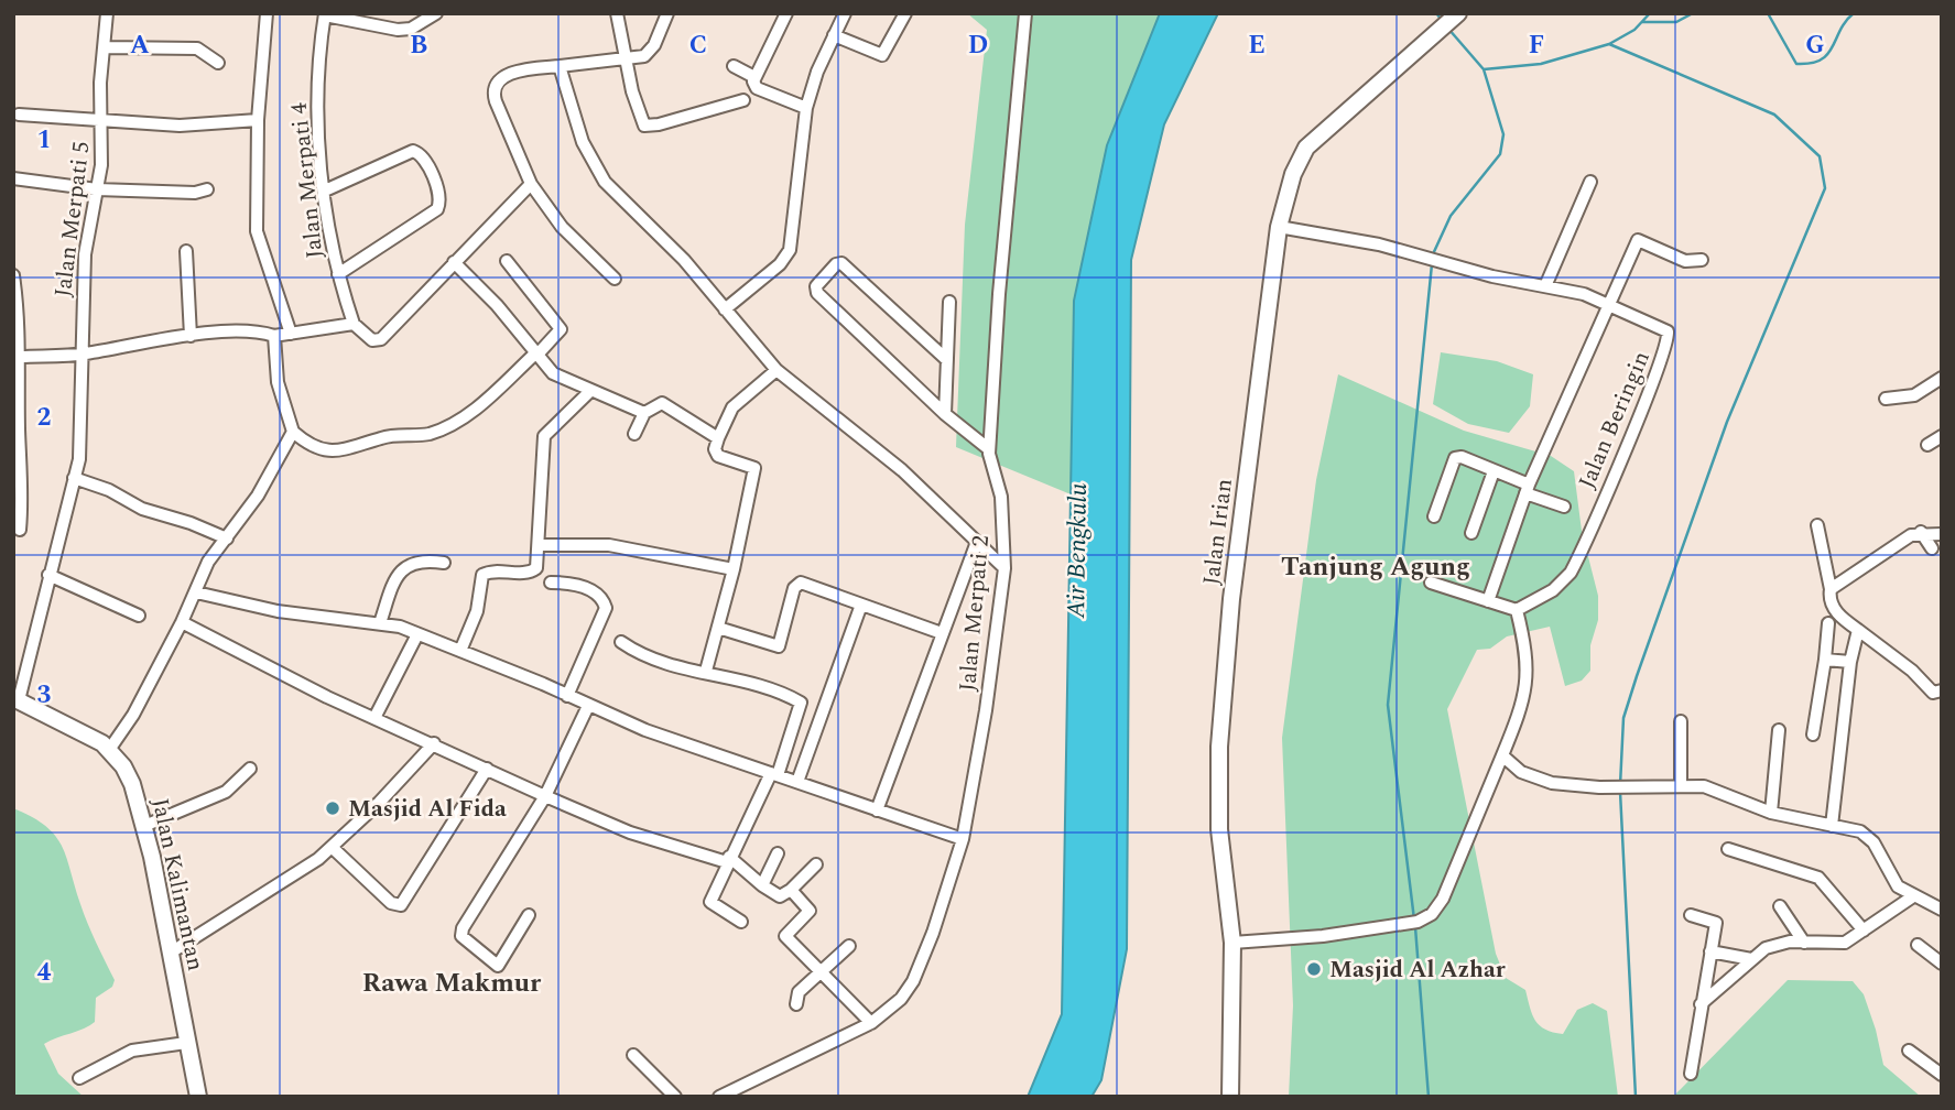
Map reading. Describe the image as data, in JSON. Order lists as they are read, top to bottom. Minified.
{"streets":{"main road":["Jalan Irian","Jalan Kalimantan"],"street":["Jalan Merpati 4","Jalan Merpati 5","Jalan Beringin","Jalan Merpati 2"]},"crossings":[["Jalan Merpati 5","Jalan Kalimantan"],["Jalan Beringin","Jalan Irian"]],"districts":["Tanjung Agung","Rawa Makmur"],"water":["Air Bengkulu"],"places":["Masjid Al Fida","Masjid Al Azhar"],"grid":{"columns":["A","B","C","D","E","F","G"],"rows":["1","2","3","4"]}}
